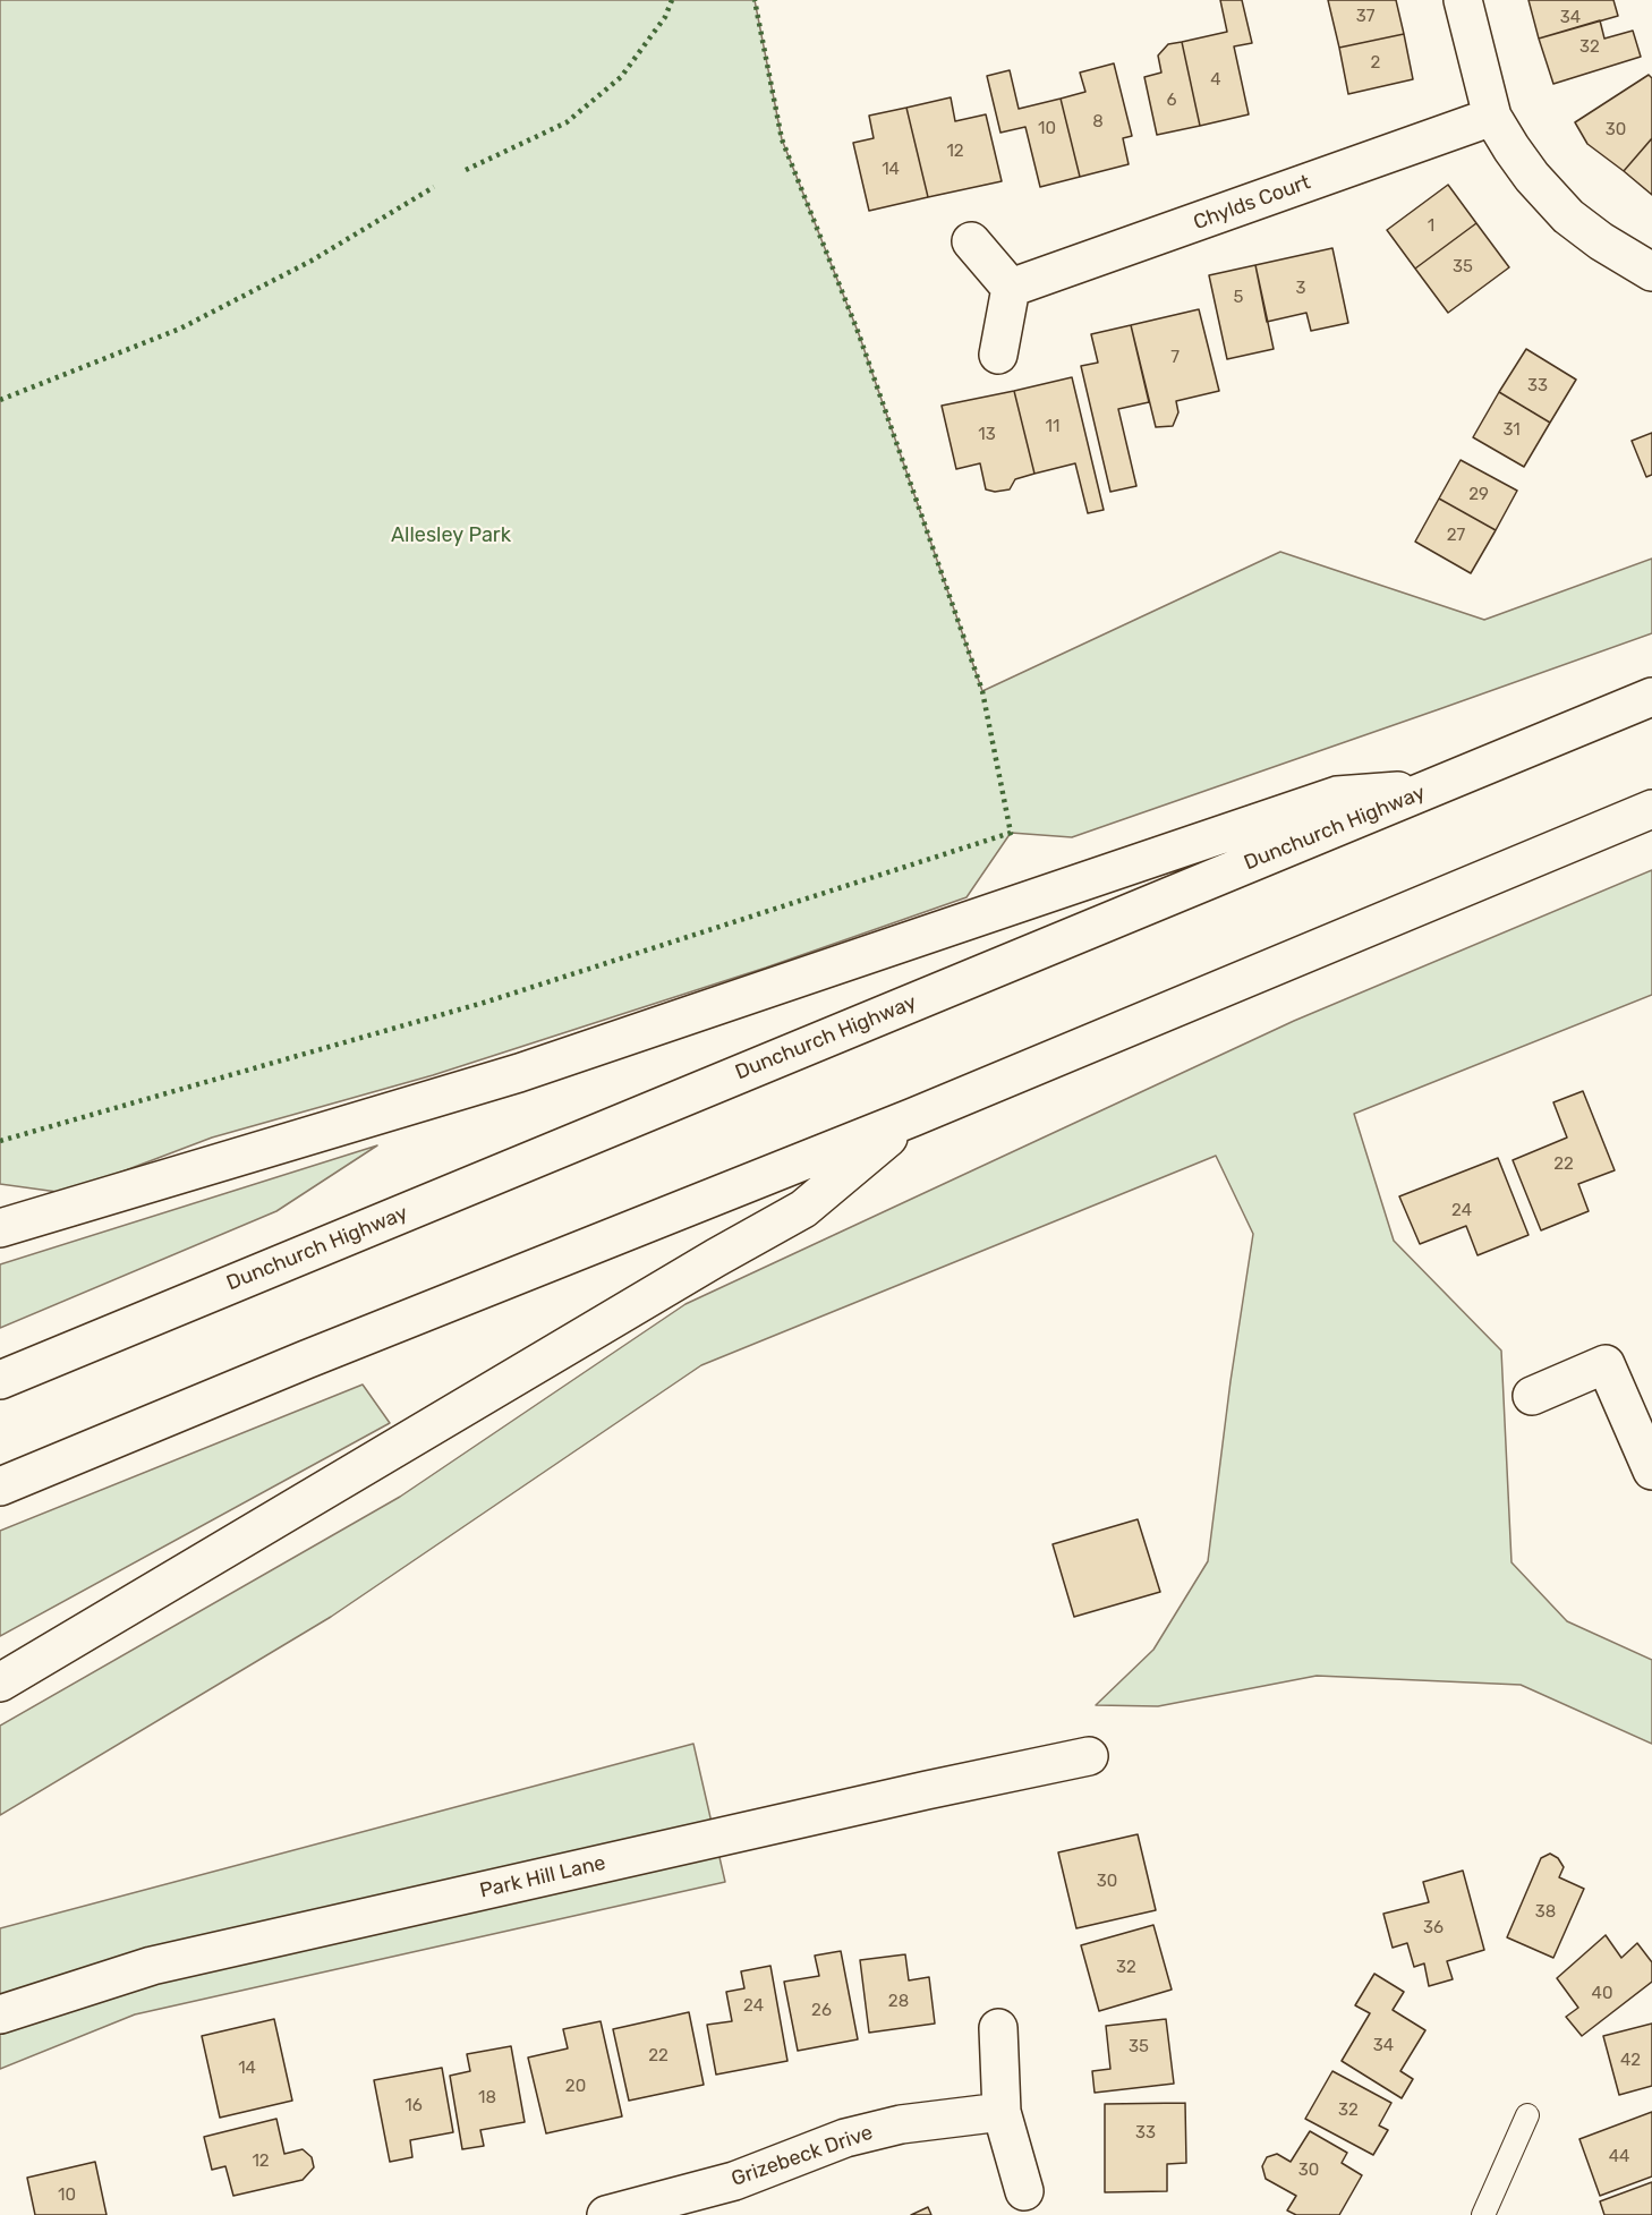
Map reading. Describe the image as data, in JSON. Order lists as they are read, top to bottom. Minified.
{"streets":{"main road":["Chylds Court","Dunchurch Highway","Park Hill Lane","Grizebeck Drive"]},"parks":["Allesley Park"],"house_numbers":["37","34","32","2","4","6","8","10","30","12","14","1","35","3","5","7","33","11","31","13","29","27","22","24","30","38","36","32","40","28","24","26","34","35","22","42","14","20","18","16","32","33","44","12","30","10"]}
